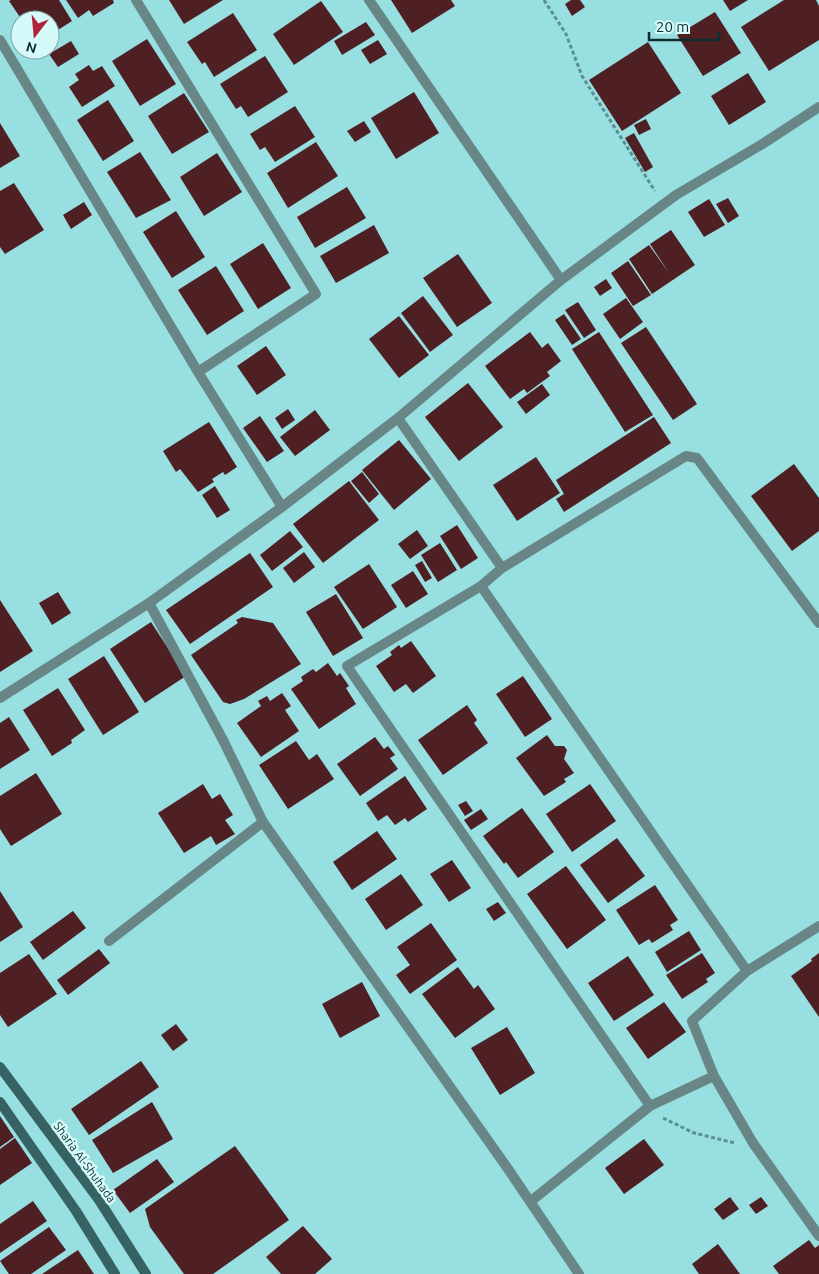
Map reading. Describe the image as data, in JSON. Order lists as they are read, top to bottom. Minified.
{"streets":{"main road":["Sharia Al-Shuhada"]},"scale_bar":"20 m","north":"bottom"}
